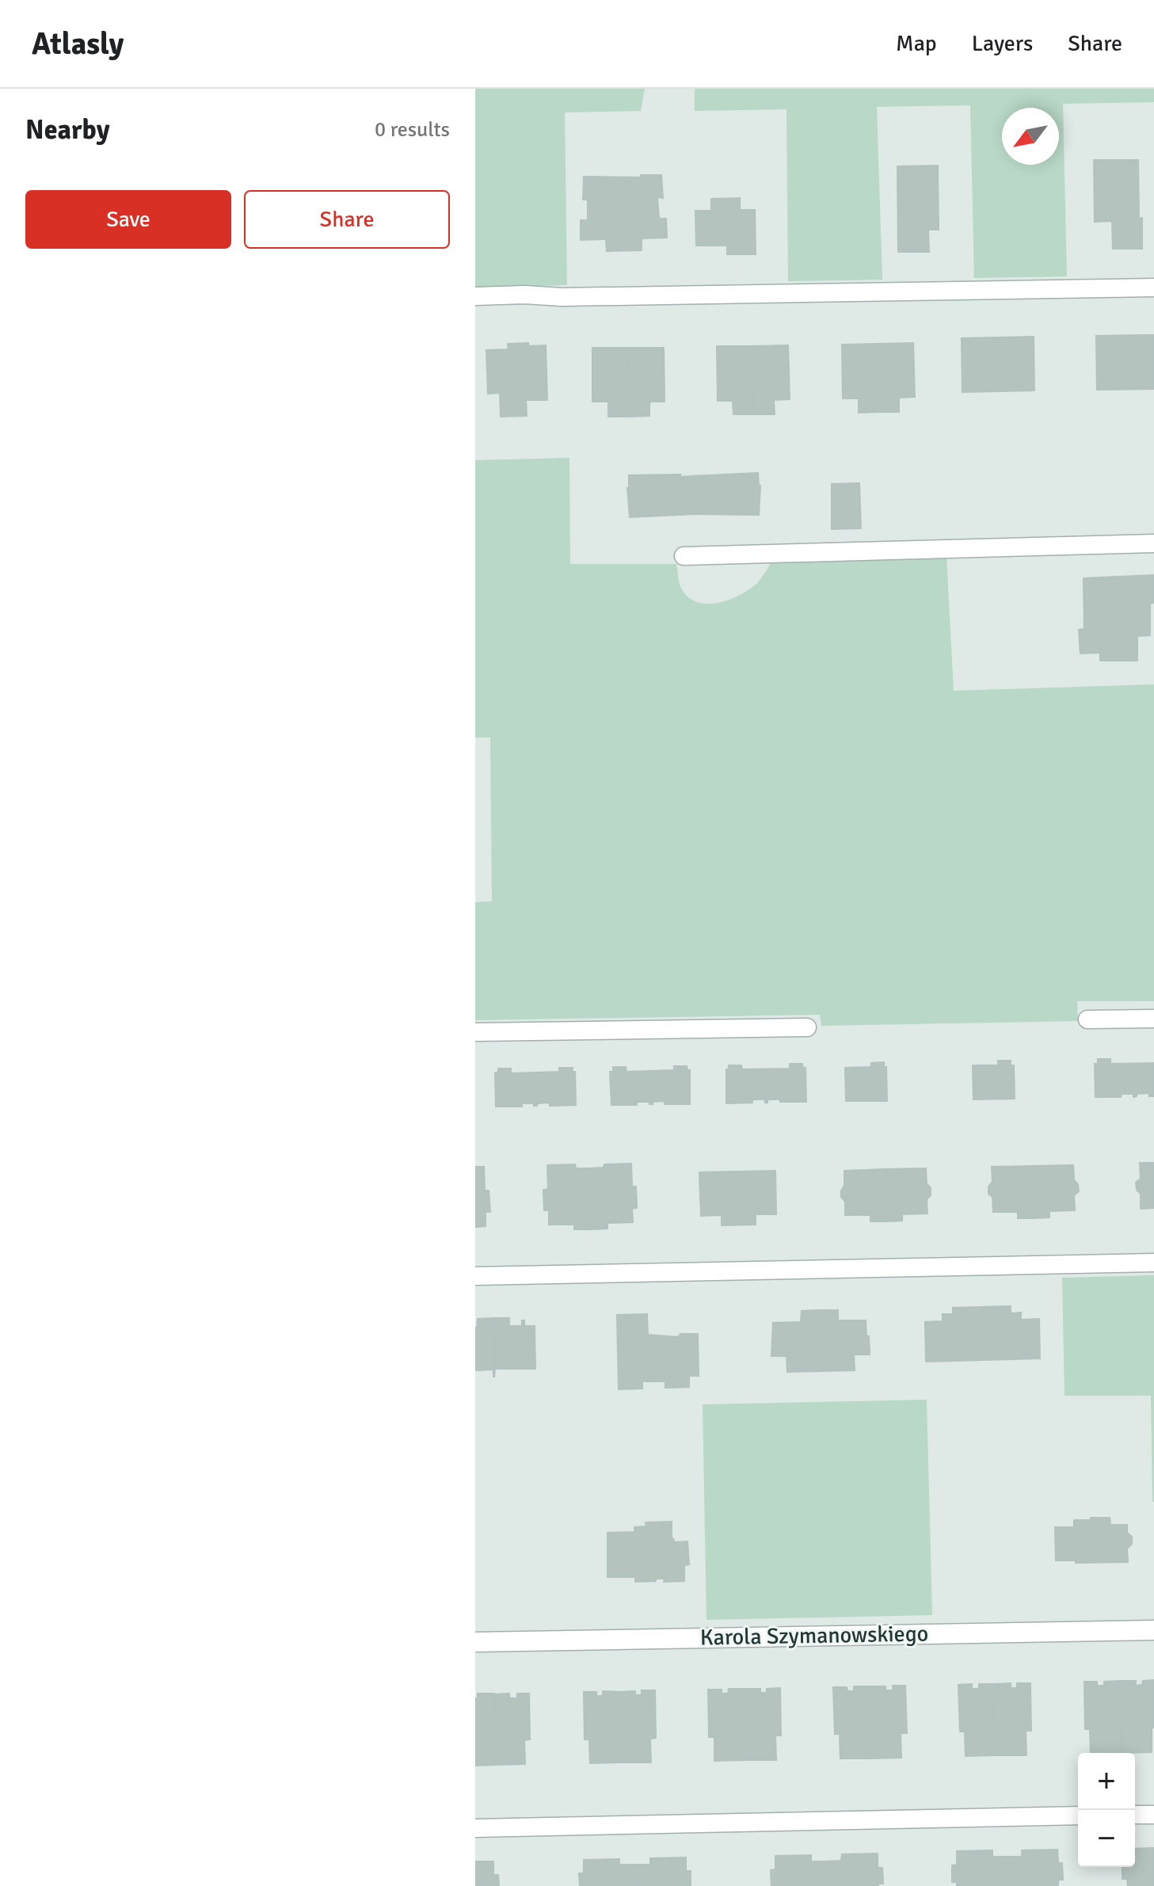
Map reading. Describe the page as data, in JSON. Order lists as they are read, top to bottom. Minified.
{"streets":{"street":["Karola Szymanowskiego"]},"north":"bottom left","page":{"header":"Atlasly","nav":["Map","Layers","Share"],"heading":["Nearby","0 results"],"buttons":["Save","Share"],"map_buttons":["+","−"]}}
